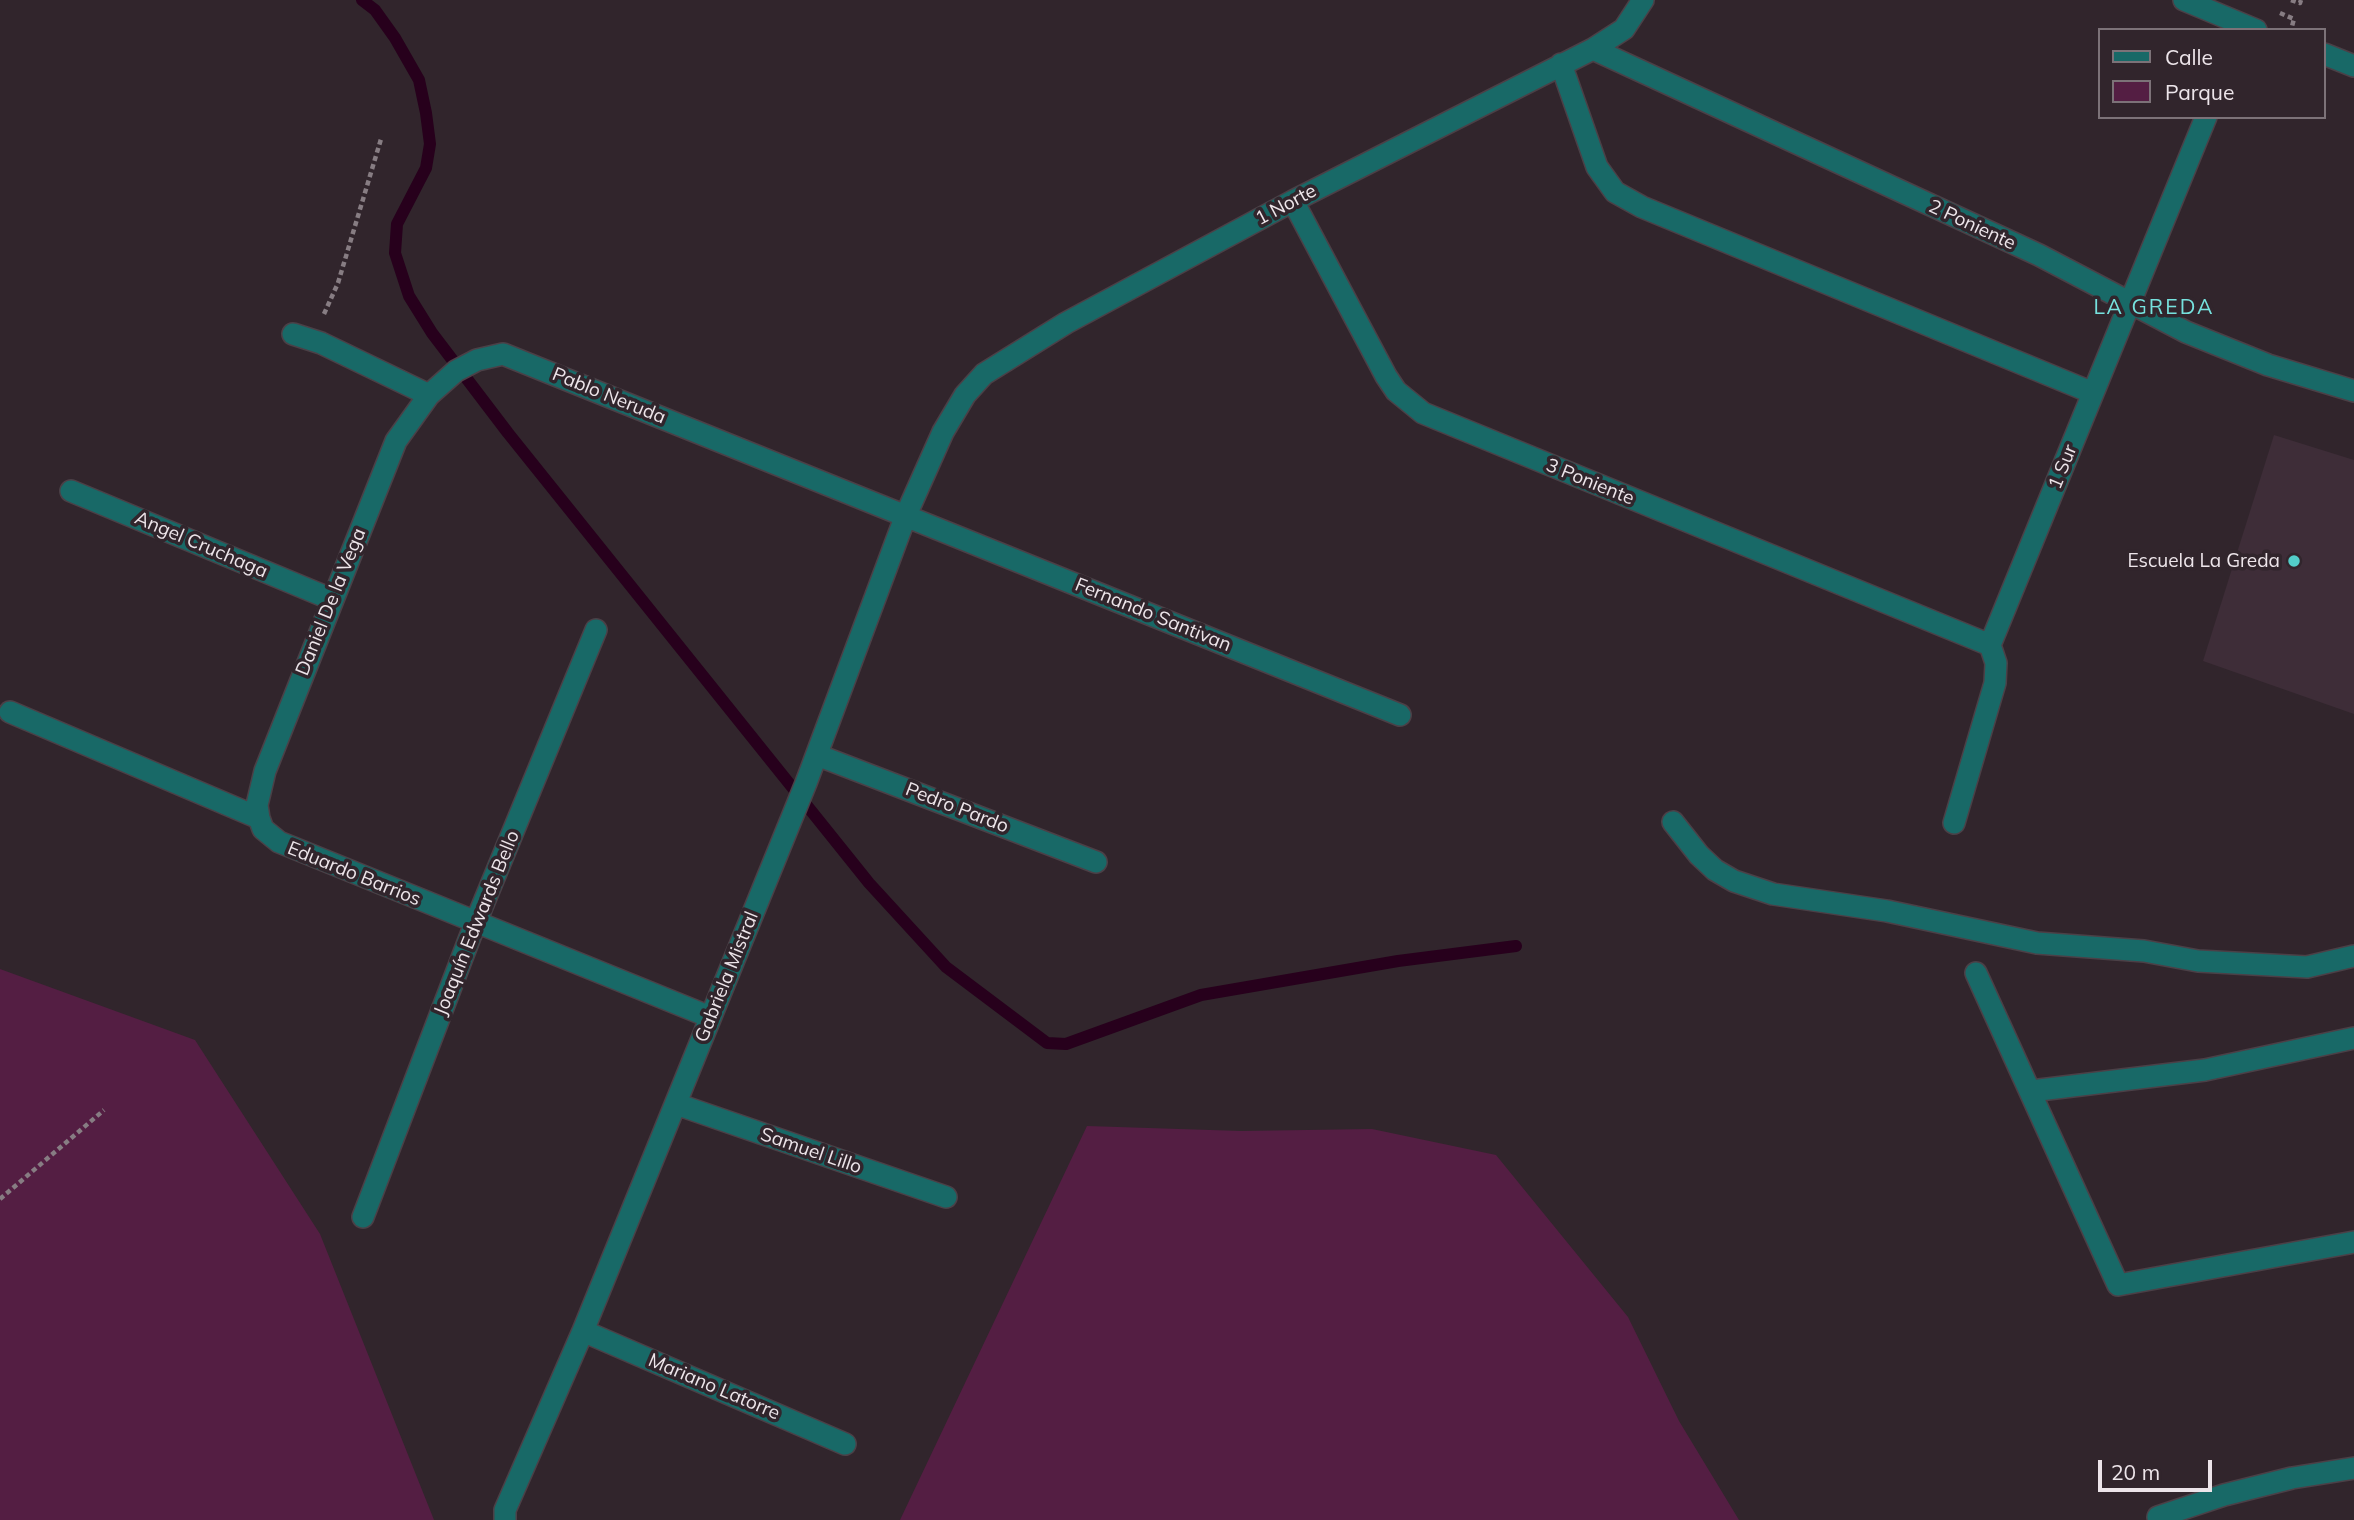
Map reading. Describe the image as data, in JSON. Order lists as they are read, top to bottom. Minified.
{"streets":{"street":["1 Norte","2 Poniente","Pablo Neruda","1 Sur","3 Poniente","Angel Cruchaga","Daniel De la Vega","Fernando Santivan","Pedro Pardo","Eduardo Barrios","Joaquín Edwards Bello","Gabriela Mistral","Samuel Lillo","Mariano Latorre"]},"crossings":[["1 Norte","2 Poniente"],["1 Norte","3 Poniente"],["1 Norte","Gabriela Mistral"],["2 Poniente","1 Sur"],["Pablo Neruda","Daniel De la Vega"],["Pablo Neruda","Fernando Santivan"],["Pablo Neruda","Gabriela Mistral"],["1 Sur","3 Poniente"],["Angel Cruchaga","Daniel De la Vega"],["Daniel De la Vega","Eduardo Barrios"],["Fernando Santivan","Gabriela Mistral"],["Pedro Pardo","Gabriela Mistral"],["Eduardo Barrios","Joaquín Edwards Bello"],["Eduardo Barrios","Gabriela Mistral"],["Gabriela Mistral","Samuel Lillo"],["Gabriela Mistral","Mariano Latorre"]],"districts":["LA GREDA"],"places":["Escuela La Greda"],"legend":["Calle","Parque"],"scale_bar":"20 m"}
